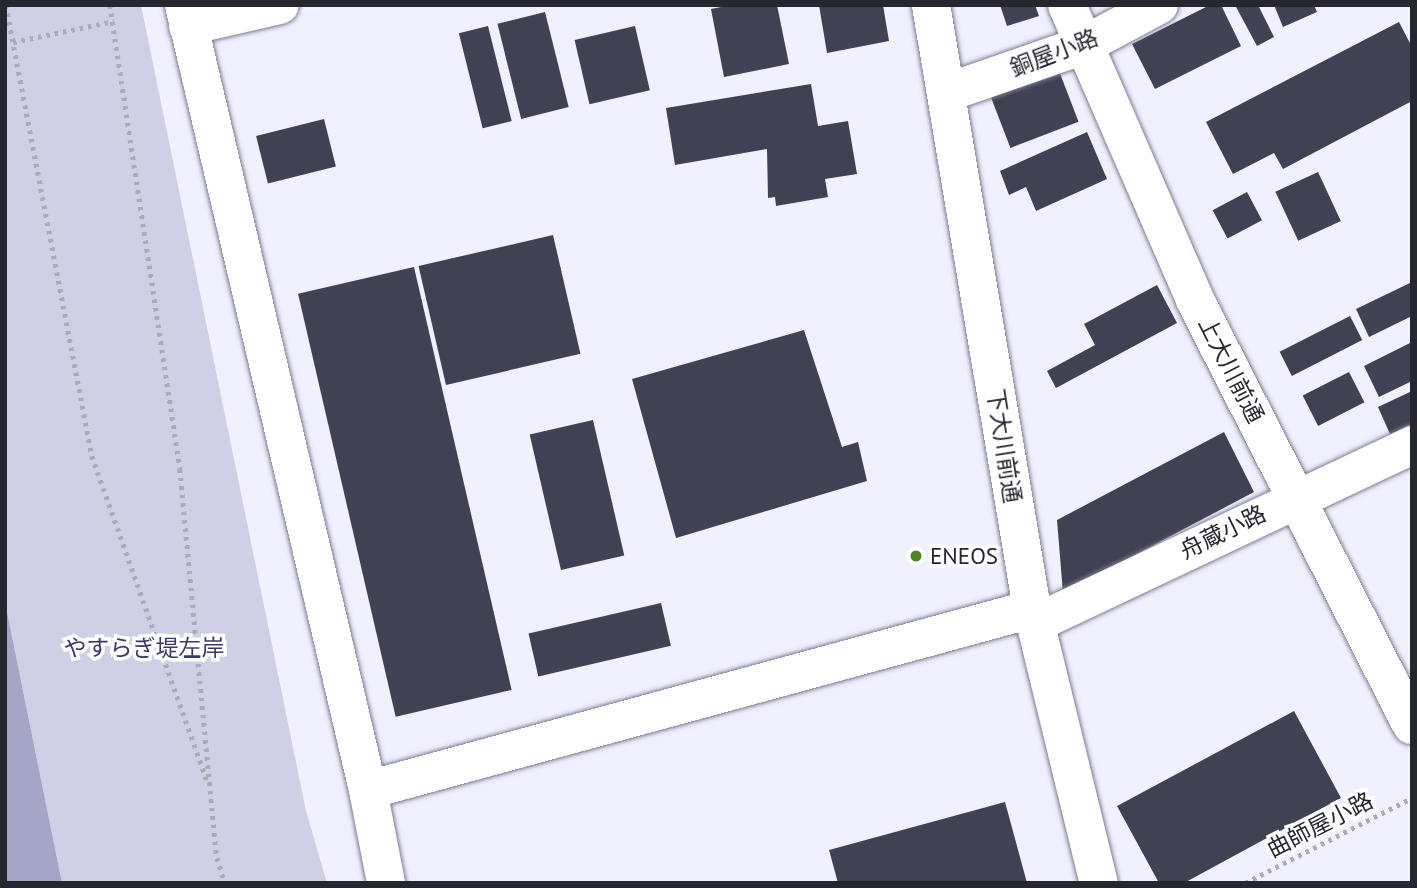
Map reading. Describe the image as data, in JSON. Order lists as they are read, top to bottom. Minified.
{"streets":{"street":["銅屋小路","上大川前通","下大川前通","舟蔵小路"],"path":["曲師屋小路"]},"crossings":[["銅屋小路","上大川前通"],["銅屋小路","下大川前通"],["上大川前通","舟蔵小路"],["下大川前通","舟蔵小路"]],"parks":["やすらぎ堤左岸"],"places":["ENEOS"]}
